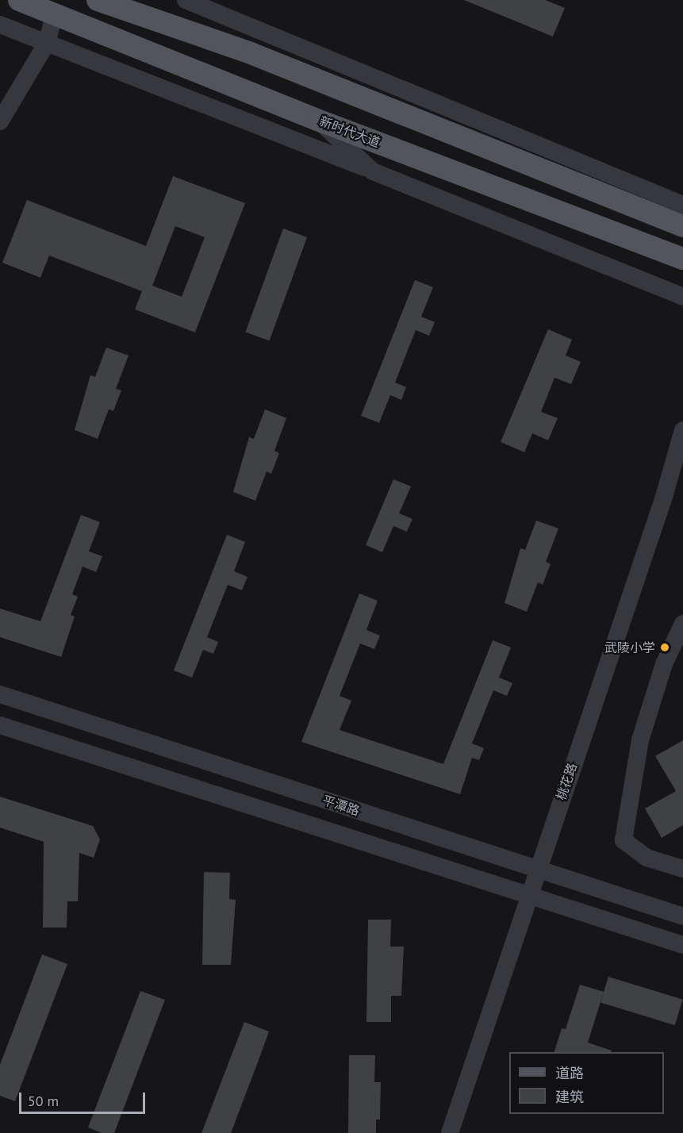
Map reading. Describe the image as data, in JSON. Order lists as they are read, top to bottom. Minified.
{"streets":{"main road":["新时代大道"],"street":["桃花路","平潭路"]},"crossings":[["桃花路","平潭路"]],"places":["武陵小学"],"legend":["道路","建筑"],"scale_bar":"50 m"}
